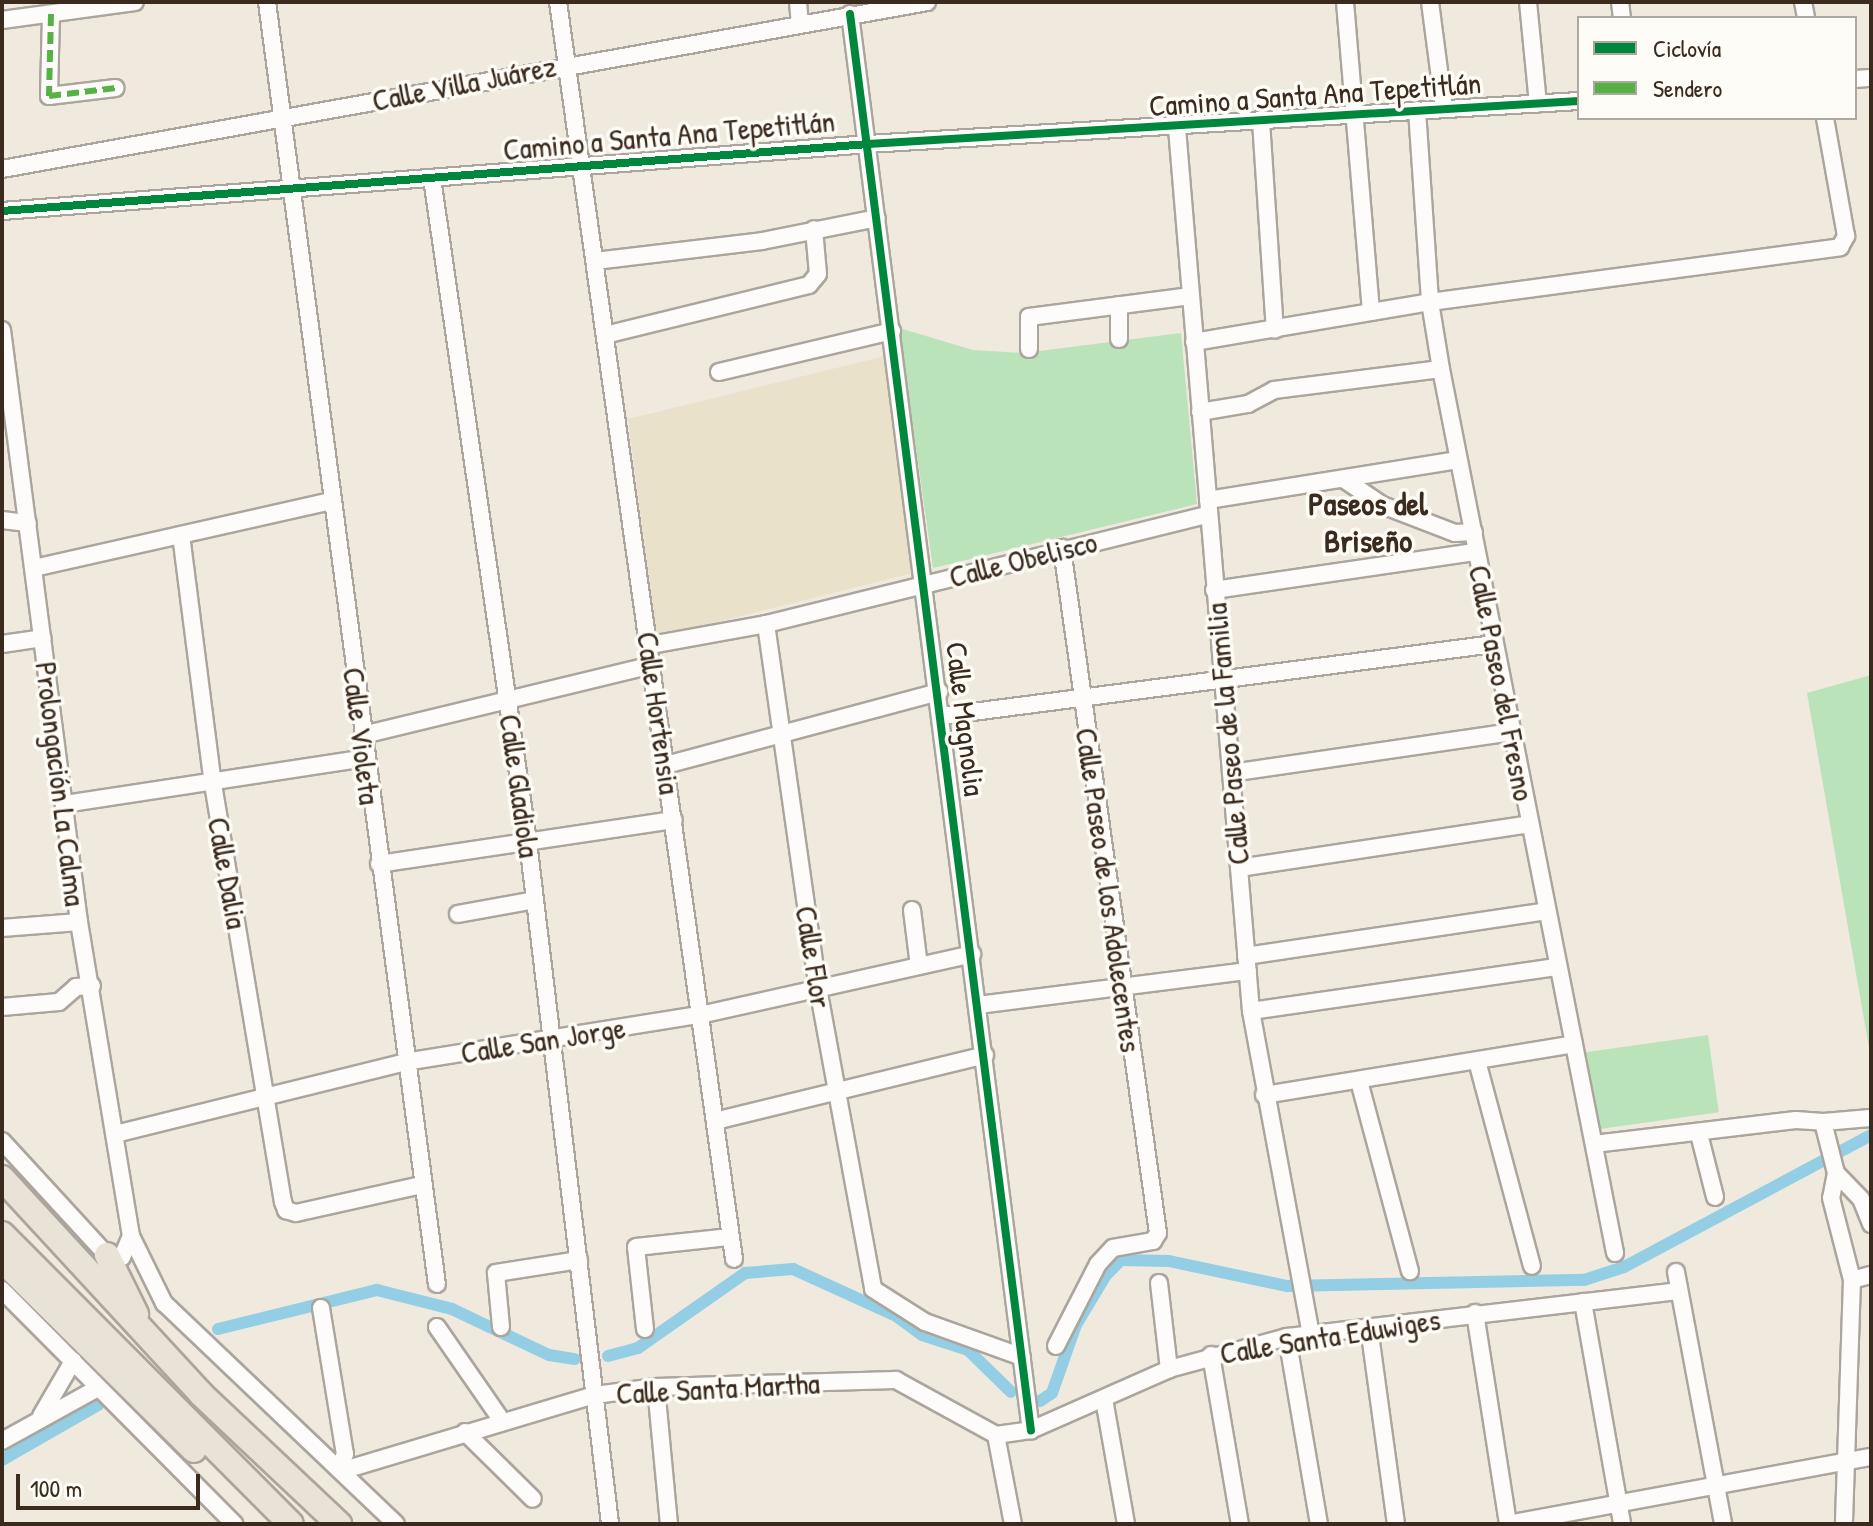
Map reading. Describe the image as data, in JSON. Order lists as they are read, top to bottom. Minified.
{"streets":{"street":["Calle Villa Juárez","Camino a Santa Ana Tepetitlán","Calle Obelisco","Calle Paseo del Fresno","Calle Hortensia","Calle Magnolia","Calle Paseo de la Familia","Calle Violeta","Prolongación La Calma","Calle Gladiola","Calle Dalia","Calle Paseo de los Adolecentes","Calle Flor","Calle San Jorge","Calle Santa Eduwiges","Calle Santa Martha"]},"crossings":[["Calle Villa Juárez","Calle Hortensia"],["Calle Villa Juárez","Calle Magnolia"],["Calle Villa Juárez","Calle Violeta"],["Camino a Santa Ana Tepetitlán","Calle Paseo del Fresno"],["Camino a Santa Ana Tepetitlán","Calle Hortensia"],["Camino a Santa Ana Tepetitlán","Calle Magnolia"],["Camino a Santa Ana Tepetitlán","Calle Paseo de la Familia"],["Camino a Santa Ana Tepetitlán","Calle Violeta"],["Camino a Santa Ana Tepetitlán","Calle Gladiola"],["Calle Obelisco","Calle Paseo del Fresno"],["Calle Obelisco","Calle Hortensia"],["Calle Obelisco","Calle Magnolia"],["Calle Obelisco","Calle Paseo de la Familia"],["Calle Obelisco","Calle Paseo de los Adolecentes"],["Calle Obelisco","Calle Flor"],["Calle Hortensia","Calle San Jorge"],["Calle Magnolia","Calle Flor"],["Calle Magnolia","Calle San Jorge"],["Calle Magnolia","Calle Santa Eduwiges"],["Calle Paseo de la Familia","Calle Santa Eduwiges"],["Calle Violeta","Calle Dalia"],["Calle Violeta","Calle San Jorge"],["Prolongación La Calma","Calle San Jorge"],["Prolongación La Calma","Calle Santa Martha"],["Calle Gladiola","Calle San Jorge"],["Calle Gladiola","Calle Santa Martha"],["Calle Dalia","Calle San Jorge"],["Calle Flor","Calle San Jorge"],["Calle Santa Eduwiges","Calle Santa Martha"]],"districts":["Paseos del Briseño"],"legend":["Ciclovía","Sendero"],"scale_bar":"100 m"}
